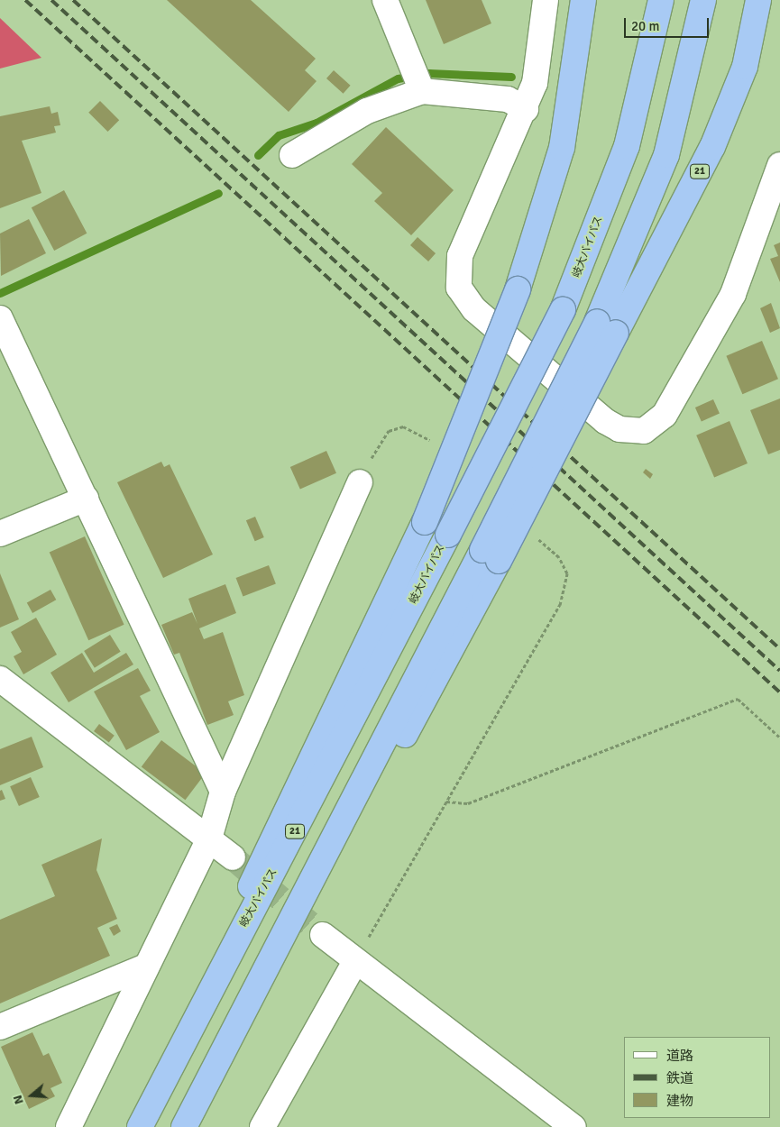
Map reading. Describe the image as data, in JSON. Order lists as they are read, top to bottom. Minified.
{"streets":{"highway":["21","岐大バイパス"]},"crossings":[["21","岐大バイパス"]],"legend":["道路","鉄道","建物"],"scale_bar":"20 m","north":"left"}
